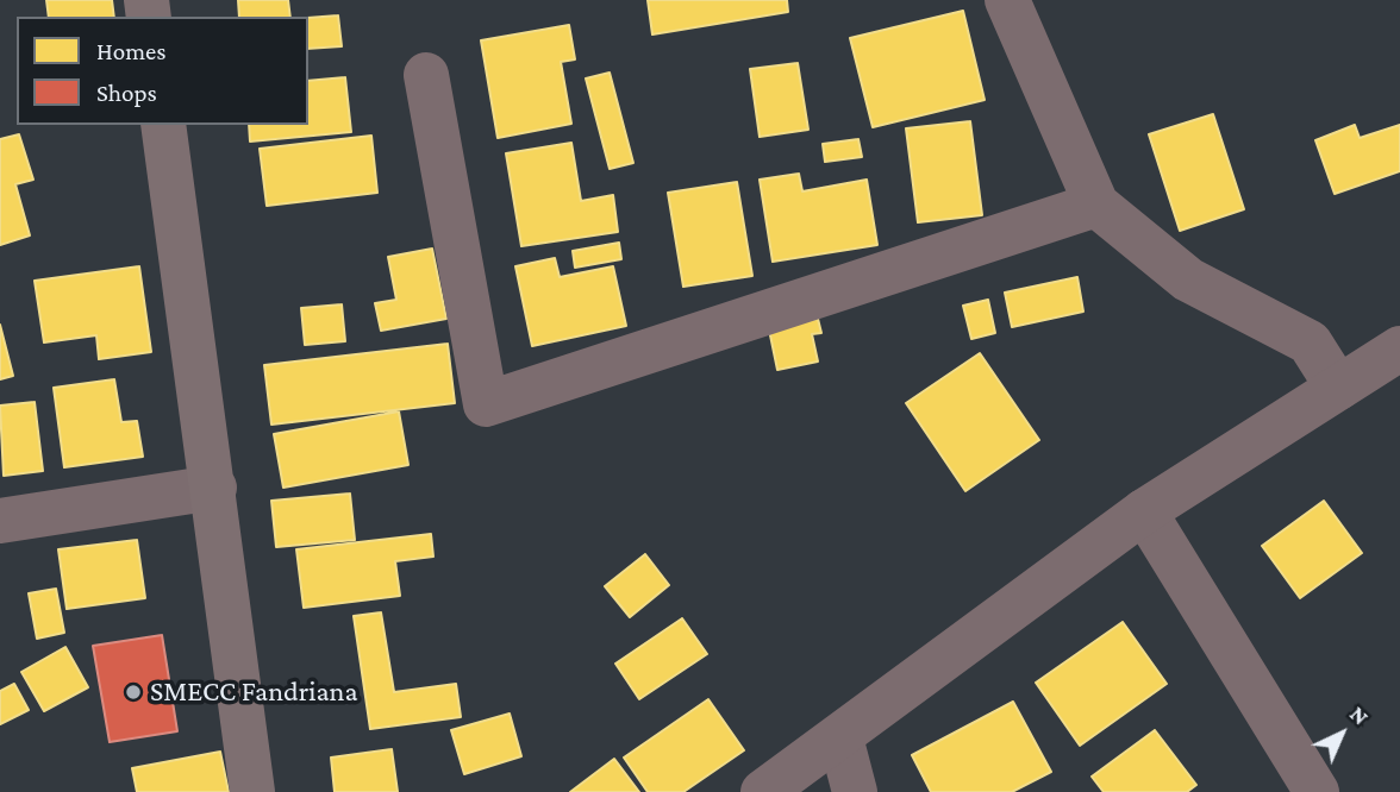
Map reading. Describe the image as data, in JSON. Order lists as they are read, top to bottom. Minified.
{"places":["SMECC Fandriana"],"legend":["Homes","Shops"],"north":"top right"}
